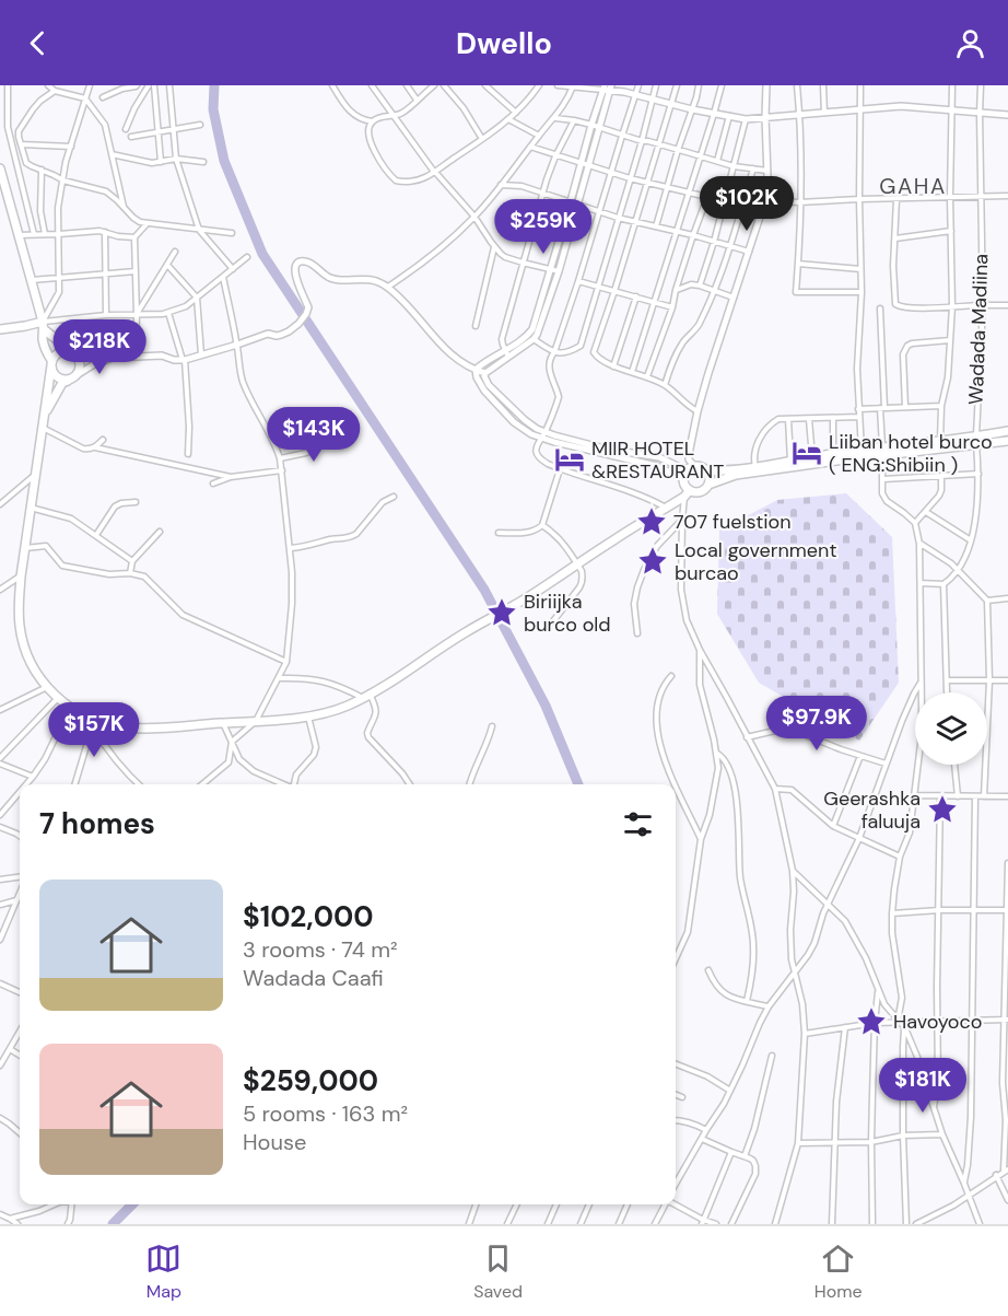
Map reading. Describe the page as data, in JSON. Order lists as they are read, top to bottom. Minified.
{"streets":{"street":["Wadada Madiina"]},"districts":["GAHA"],"places":{"hotel":["Liiban hotel burco ( ENG:Shibiin )","MIIR HOTEL &RESTAURANT"],"place":["707 fuelstion","Local government burcao","Biriijka burco old","Geerashka faluuja","Havoyoco"]},"page":{"header":"Dwello","price":["$102K","$259K","$218K","$143K","$97.9K","$157K","$181K"],"heading":"7 homes","list":[{"name":"$102,000","note":"3 rooms · 74 m² · Wadada Caafi"},{"name":"$259,000","note":"5 rooms · 163 m² · House"}],"tabs":["Map","Saved","Home"]}}
